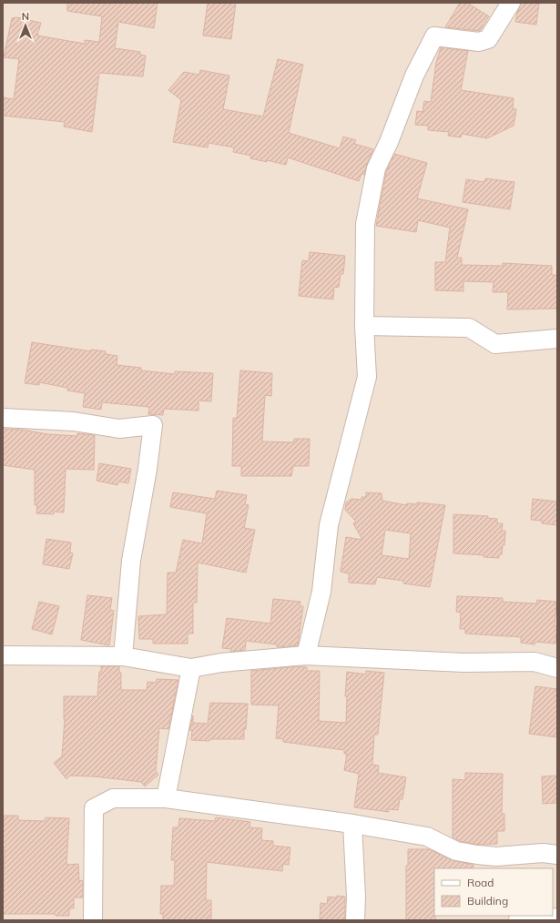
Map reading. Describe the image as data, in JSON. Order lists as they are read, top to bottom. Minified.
{"legend":["Road","Building"],"north":"top"}
